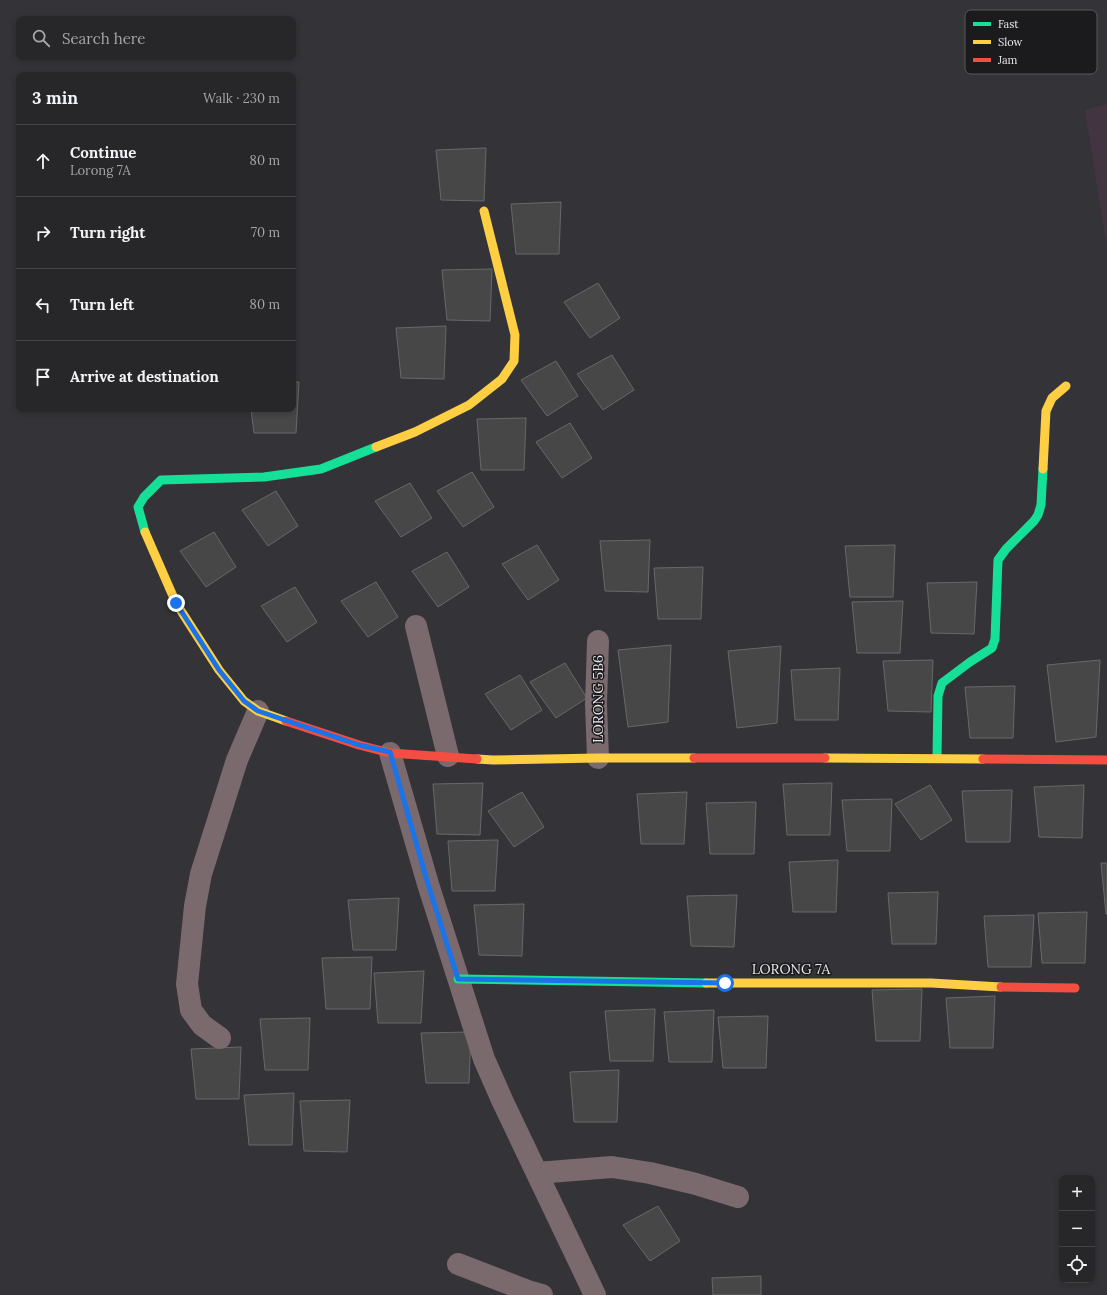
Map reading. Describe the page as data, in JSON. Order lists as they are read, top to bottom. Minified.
{"streets":{"street":["LORONG 5B6","LORONG 7A"]},"legend":["Fast","Slow","Jam"],"page":{"search":"Search here","heading":["3 min","Walk · 230 m"],"list":[["Continue","Lorong 7A","80 m"],["Turn right","70 m"],["Turn left","80 m"],"Arrive at destination"],"map_buttons":["+","−"]}}
